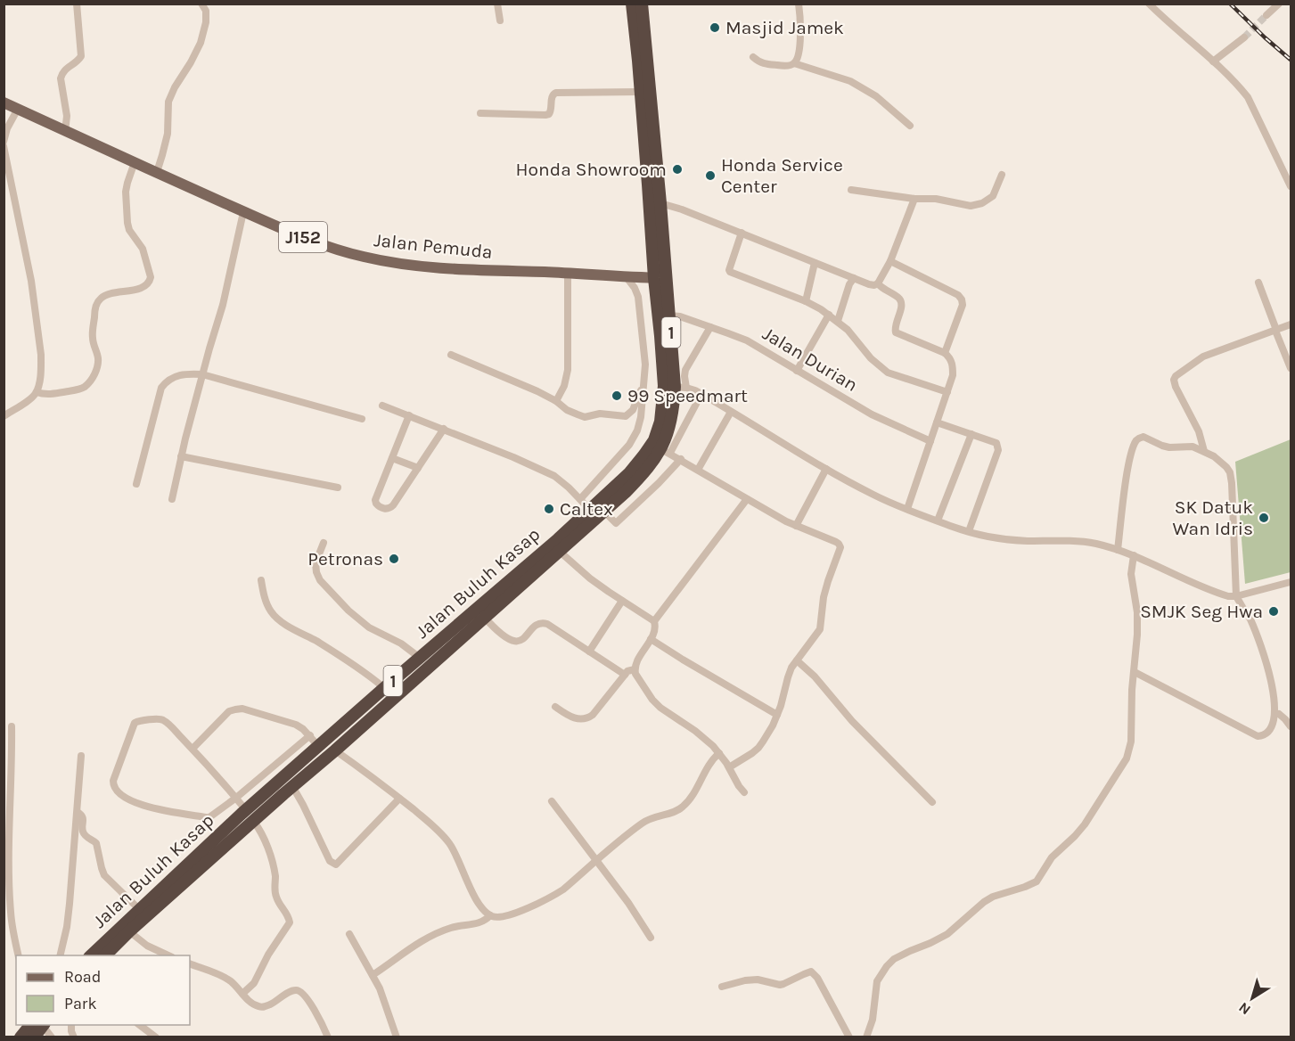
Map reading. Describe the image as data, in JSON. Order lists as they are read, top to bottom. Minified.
{"streets":{"highway":["1","Jalan Buluh Kasap"],"main road":["J152","Jalan Pemuda"],"street":["Jalan Durian"]},"crossings":[["Jalan Pemuda","Jalan Buluh Kasap"],["Jalan Durian","Jalan Buluh Kasap"]],"places":["Masjid Jamek","Honda Showroom","Honda Service Center","99 Speedmart","Caltex","SK Datuk Wan Idris","Petronas","SMJK Seg Hwa"],"legend":["Road","Park"],"north":"bottom left"}
